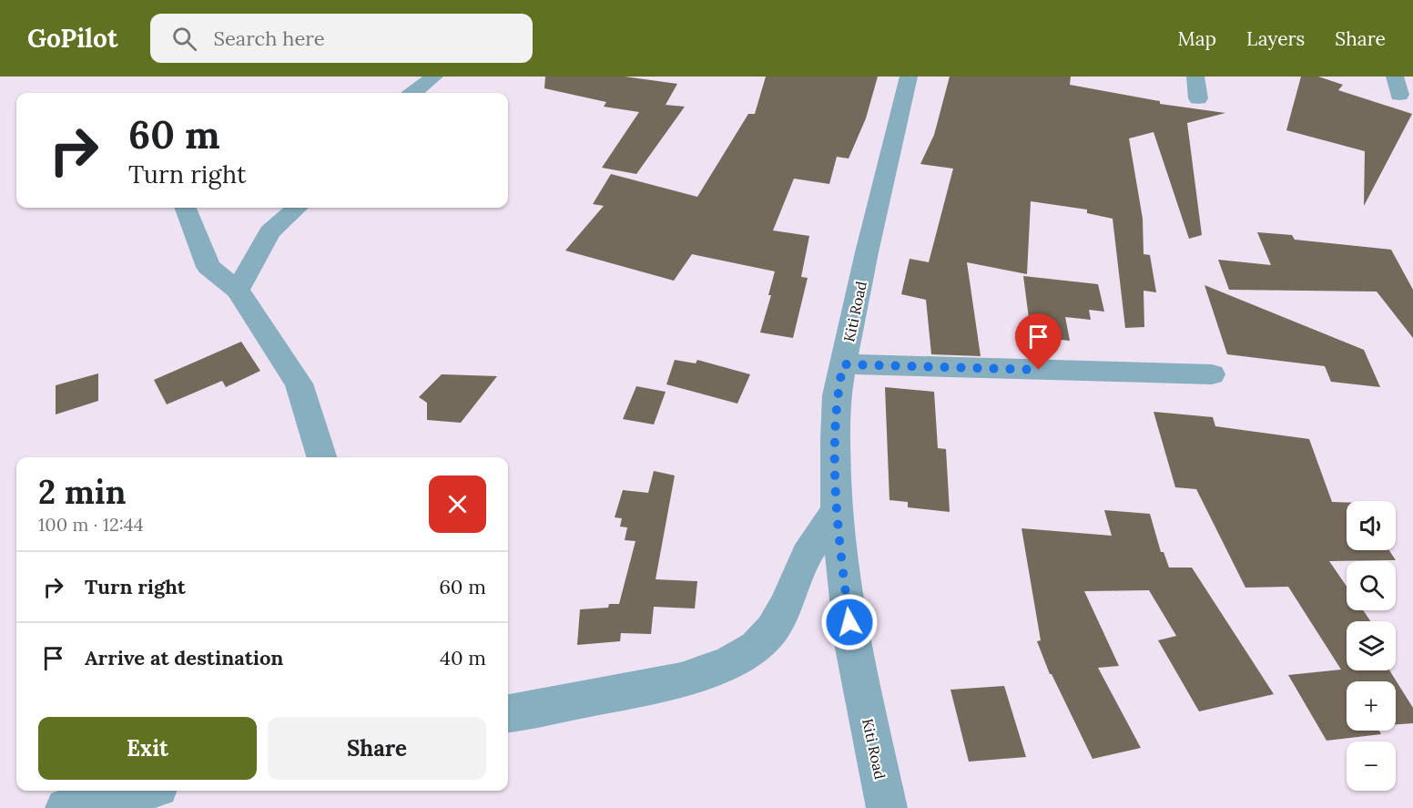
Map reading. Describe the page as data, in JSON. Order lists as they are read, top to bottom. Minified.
{"streets":{"street":["Kiti Road"]},"page":{"header":"GoPilot","search":"Search here","nav":["Map","Layers","Share"],"turn":["60 m","Turn right"],"heading":["2 min","100 m · 12:44"],"map_buttons":["+","−"],"list":[{"name":"Turn right","value":"60 m"},{"name":"Arrive at destination","value":"40 m"}],"buttons":["Exit","Share"]}}
